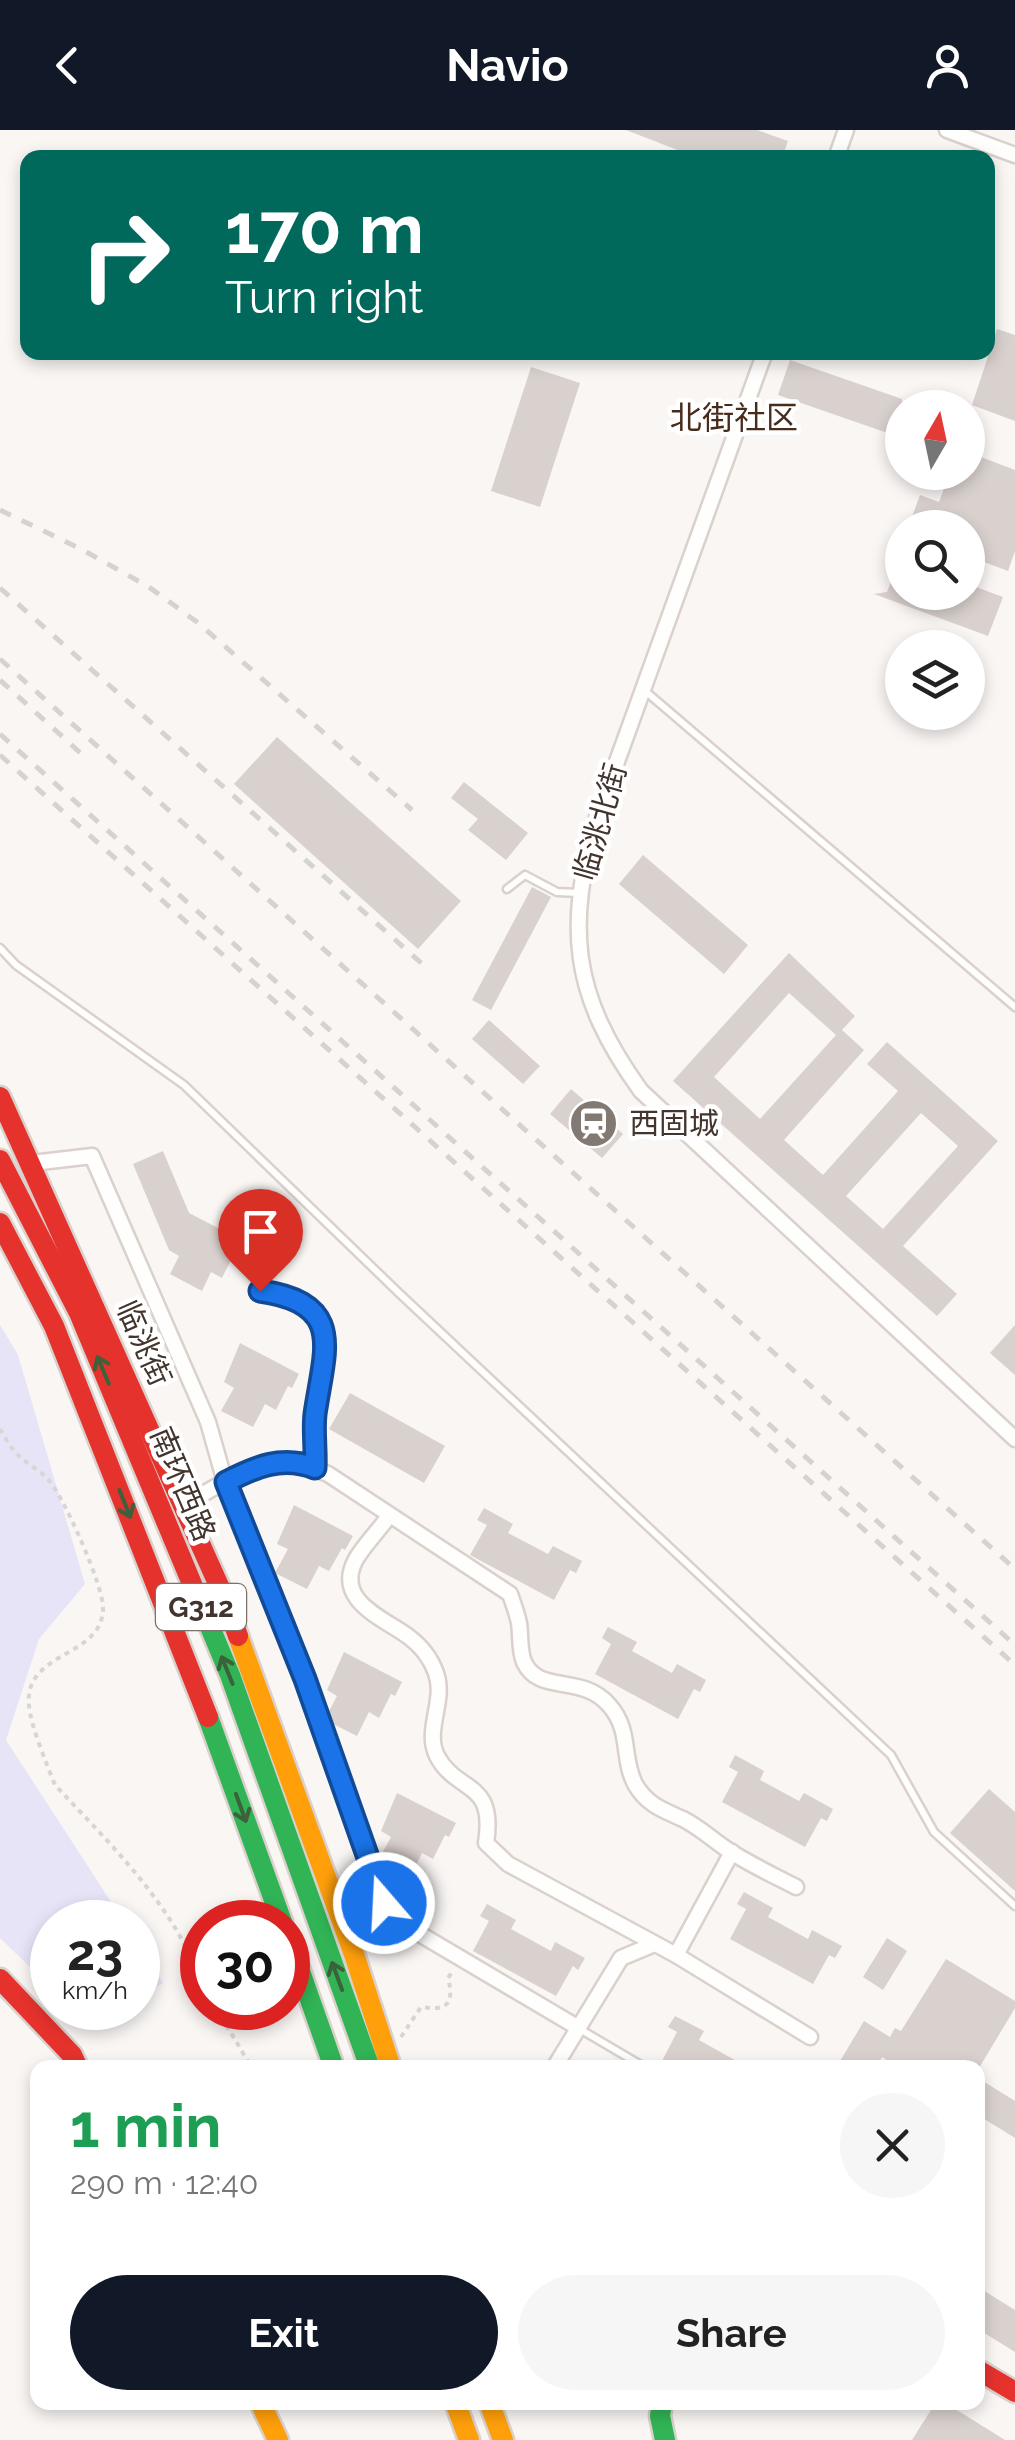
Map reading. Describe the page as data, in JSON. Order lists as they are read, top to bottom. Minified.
{"streets":{"main road":["临洮街","南环西路","G312"],"street":["临洮北街"]},"districts":["北街社区"],"places":{"station":["西固城"]},"north":"top","page":{"header":"Navio","turn":["170 m","Turn right"],"speed":"23 km/h","limit":"30","heading":["1 min","290 m · 12:40"],"buttons":["Exit","Share"]}}
